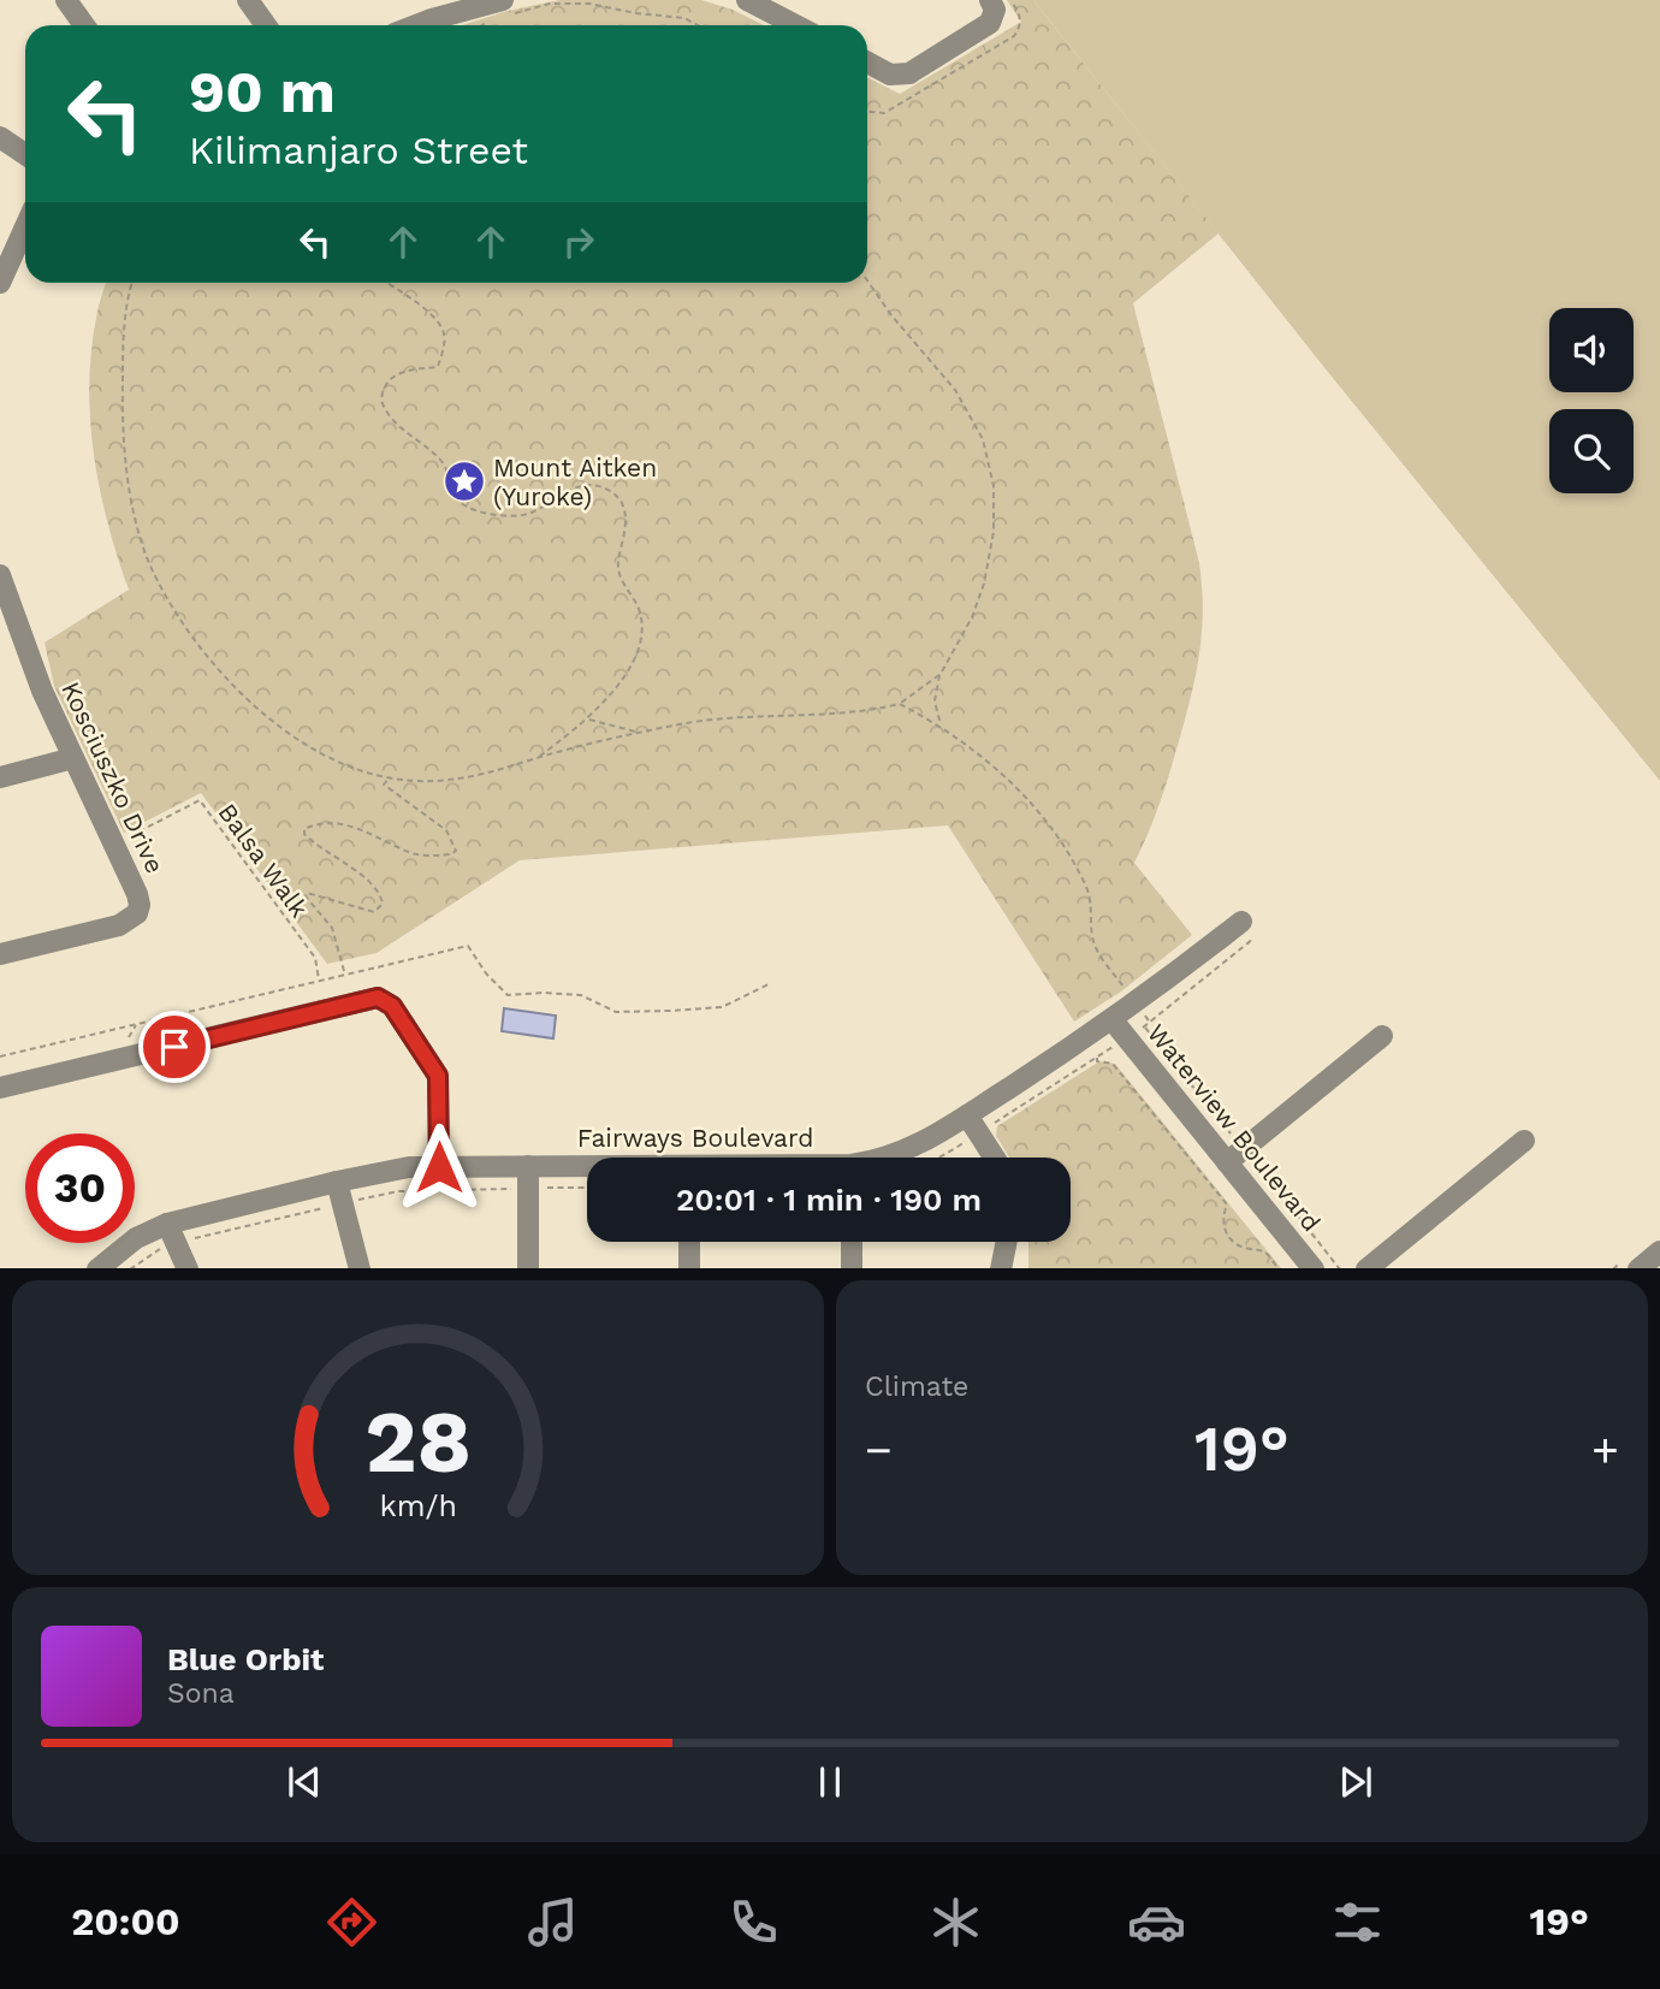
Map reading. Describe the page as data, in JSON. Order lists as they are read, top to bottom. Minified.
{"streets":{"street":["Kosciuszko Drive","Waterview Boulevard","Fairways Boulevard"],"path":["Balsa Walk"]},"crossings":[["Kosciuszko Drive","Balsa Walk"],["Waterview Boulevard","Fairways Boulevard"]],"places":{"place":["Mount Aitken (Yuroke)"]},"page":{"turn":["90 m","Kilimanjaro Street"],"limit":"30","trip":"20:01 · 1 min · 190 m","tile":"Climate","heat":["−","19°","+"],"song":["Blue Orbit","Sona"],"tabs":["20:00","19°"],"gauge":["28","km/h"]}}
